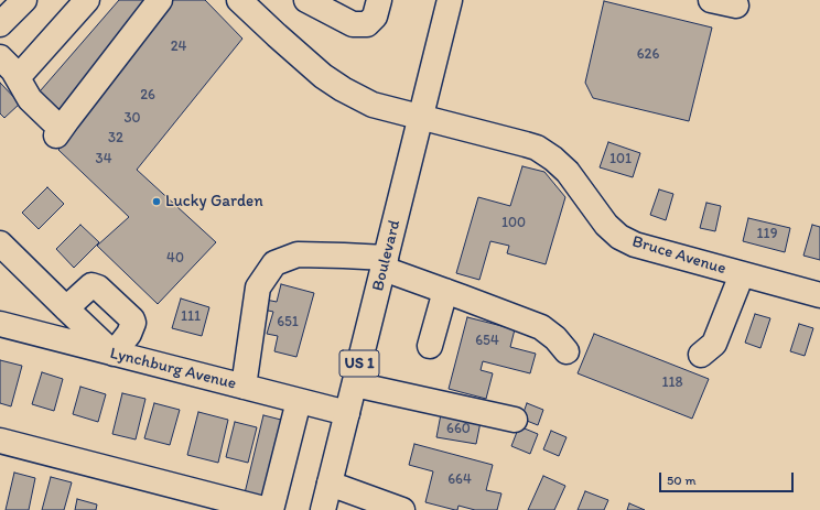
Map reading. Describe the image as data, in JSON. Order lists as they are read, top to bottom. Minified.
{"streets":{"street":["Boulevard","Bruce Avenue","US 1","Lynchburg Avenue"]},"crossings":[["Boulevard","Bruce Avenue"],["Boulevard","Lynchburg Avenue"]],"places":["Lucky Garden"],"house_numbers":["24","626","26","30","32","34","101","100","119","40","111","651","654","118","660","664"],"scale_bar":"50 m"}
